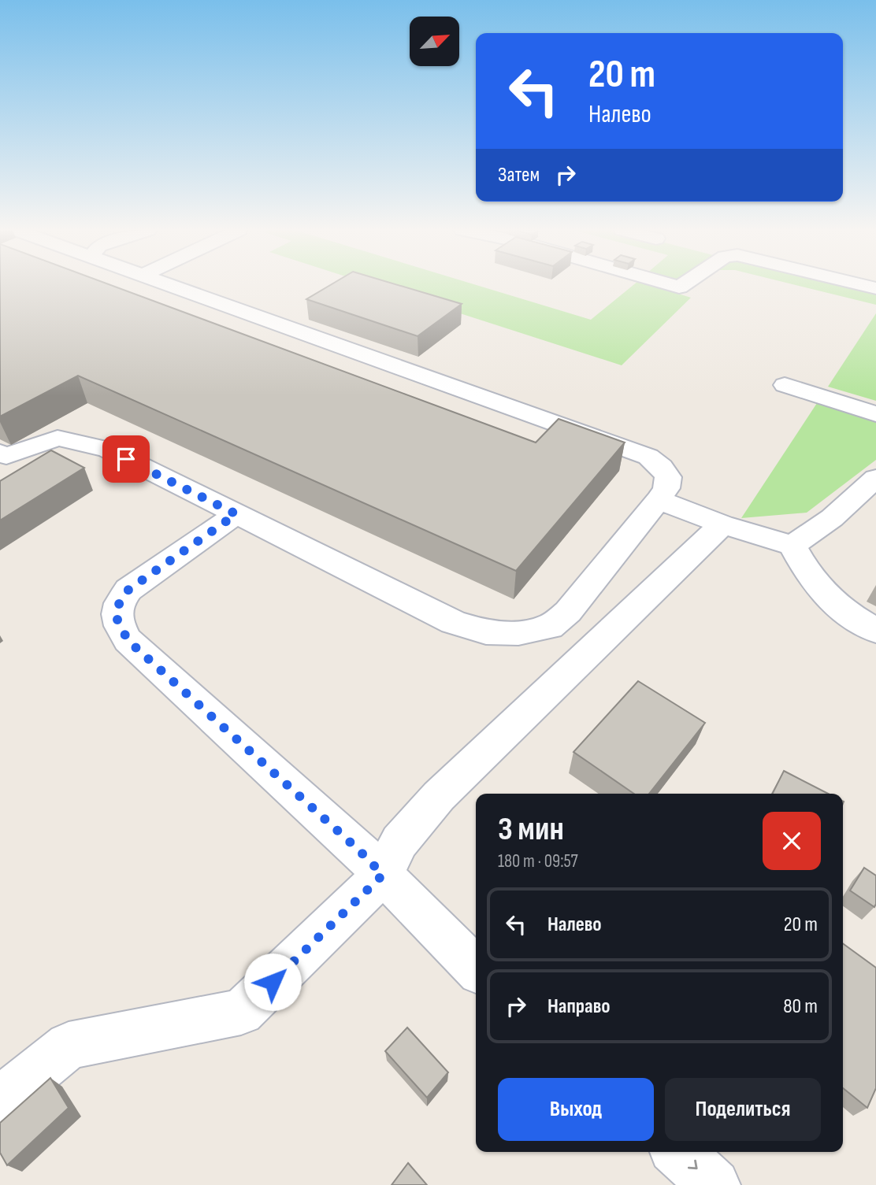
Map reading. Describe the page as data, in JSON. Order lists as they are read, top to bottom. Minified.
{"north":"top right","page":{"turn":["20 m","Налево"],"then":"Затем","heading":["3 мин","180 m · 09:57"],"list":[{"name":"Налево","value":"20 m"},{"name":"Направо","value":"80 m"}],"buttons":["Выход","Поделиться"]}}
